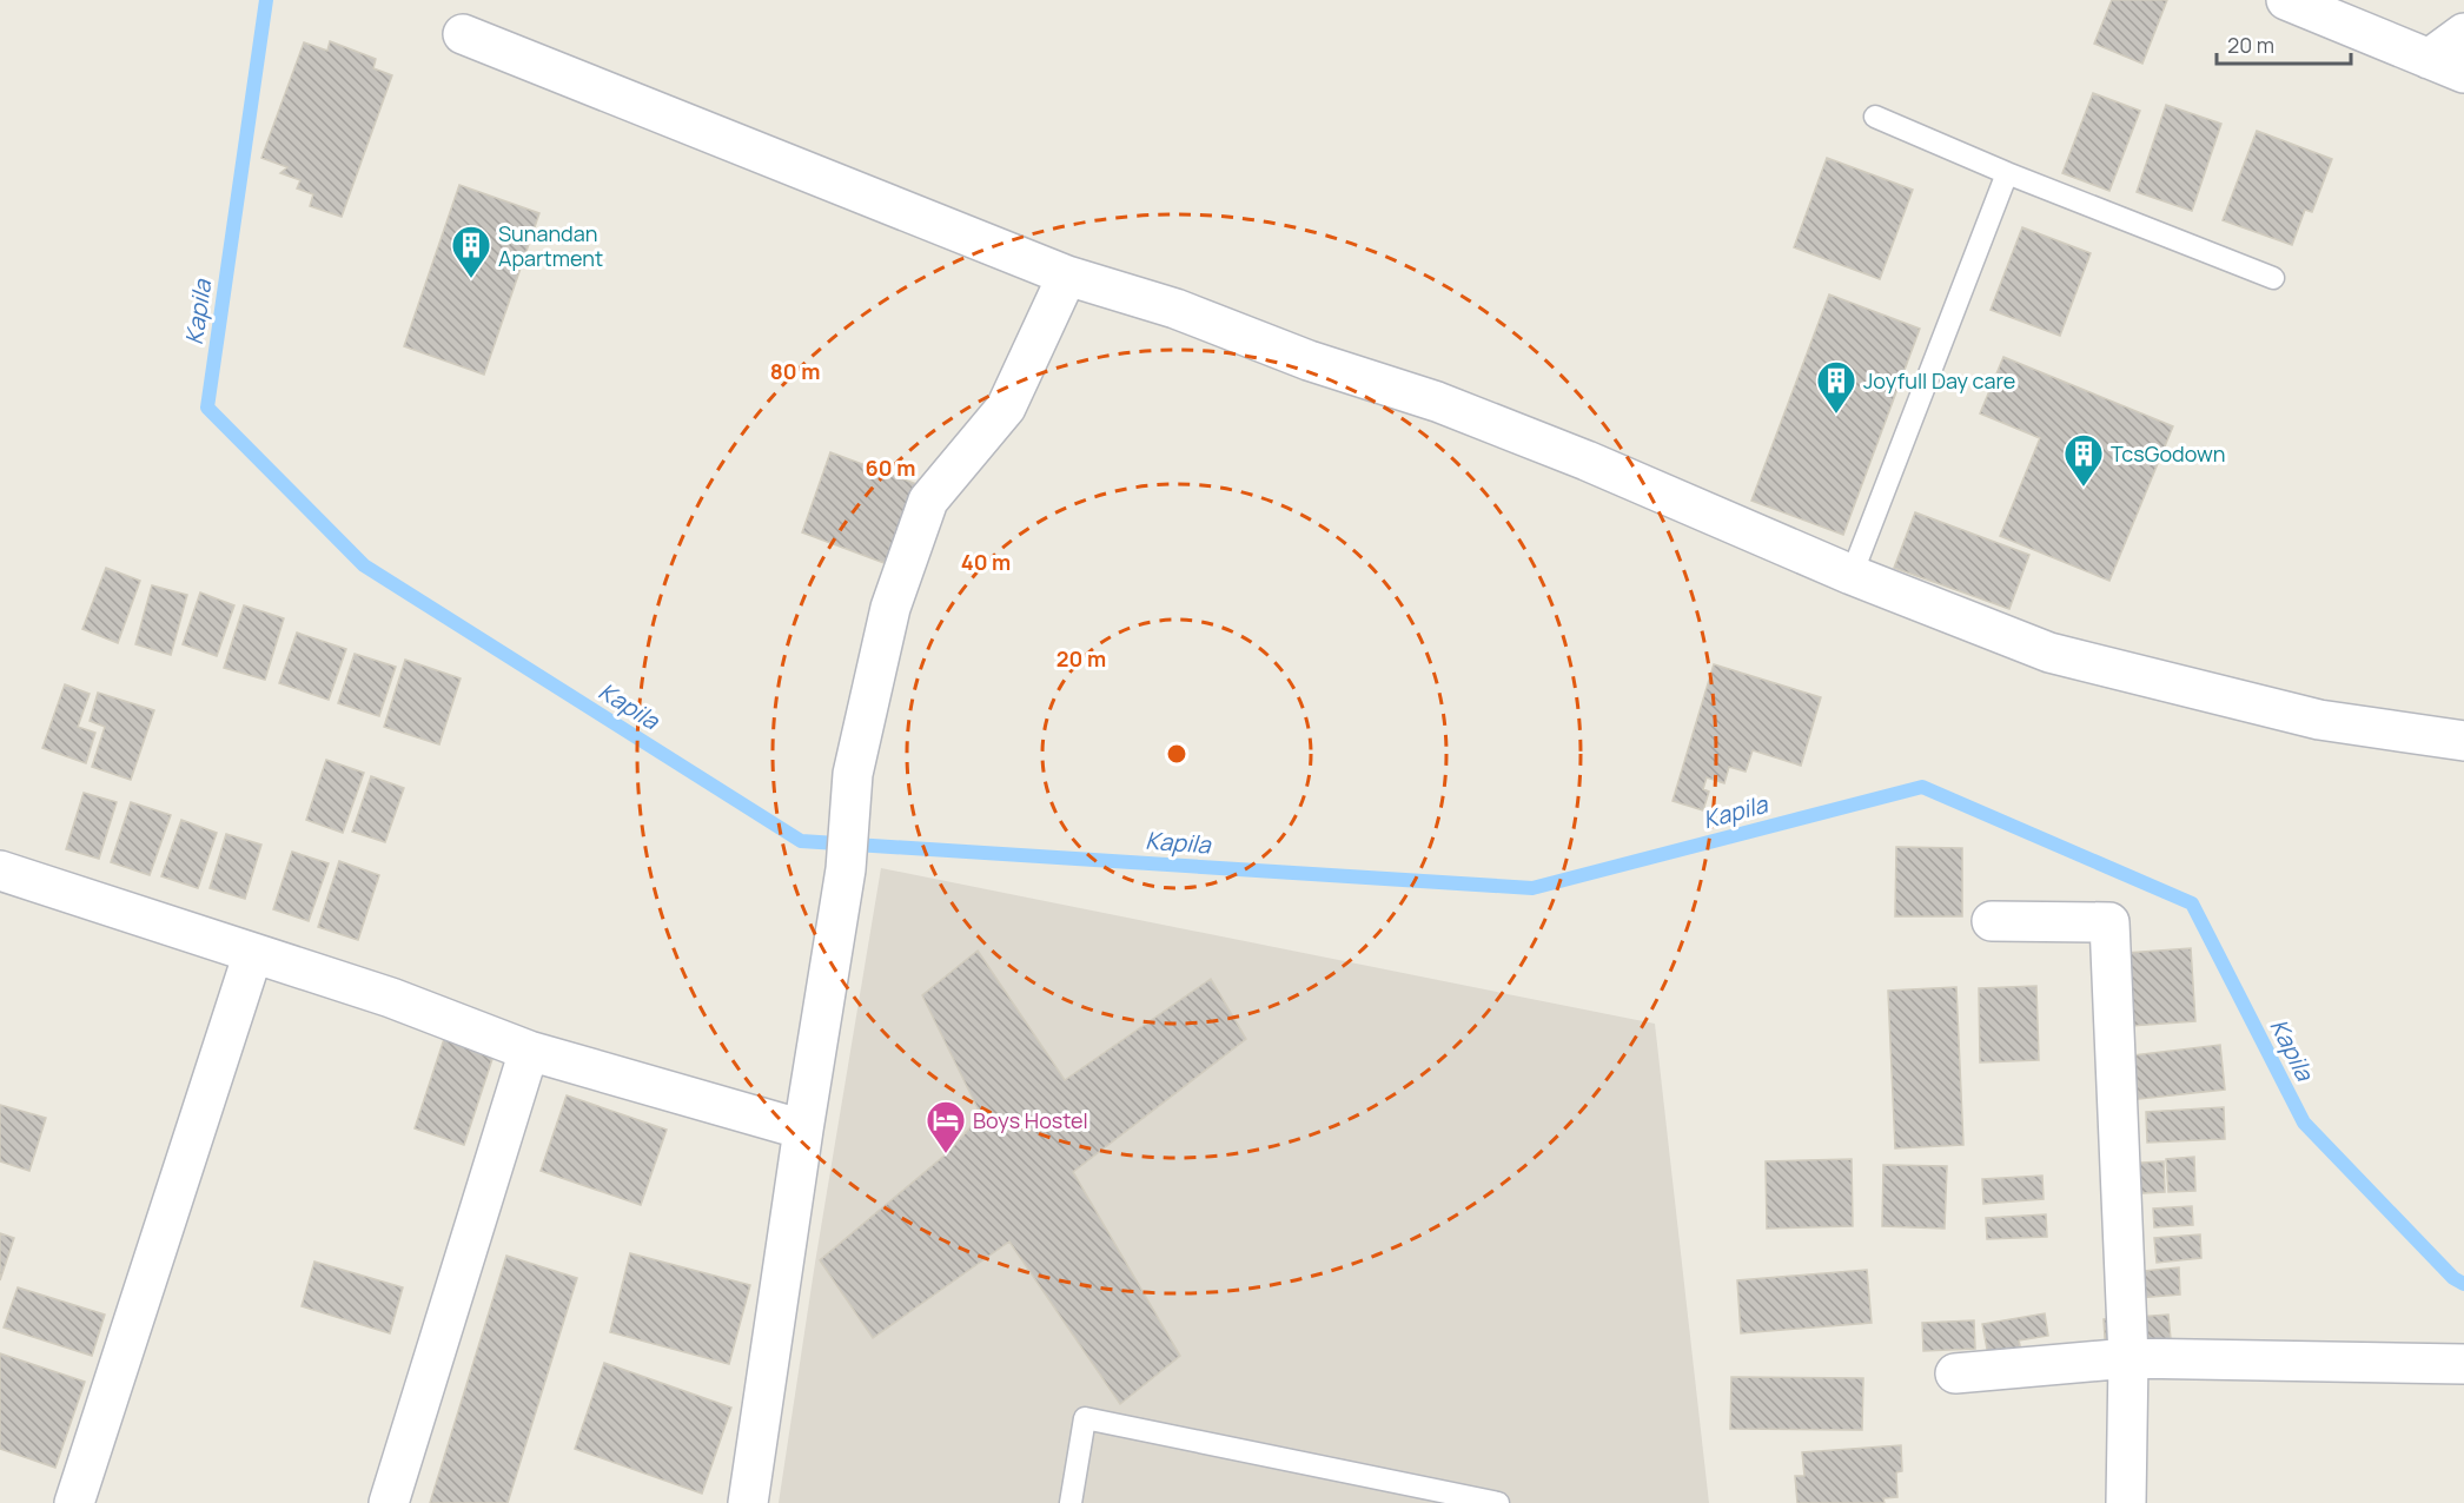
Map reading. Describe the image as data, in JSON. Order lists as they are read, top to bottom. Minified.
{"water":["Kapila"],"places":{"building":["Sunandan Apartment","Joyfull Day care","TcsGodown"],"hotel":["Boys Hostel"]},"scale_bar":"20 m","rings":["80 m","60 m","40 m","20 m"]}
